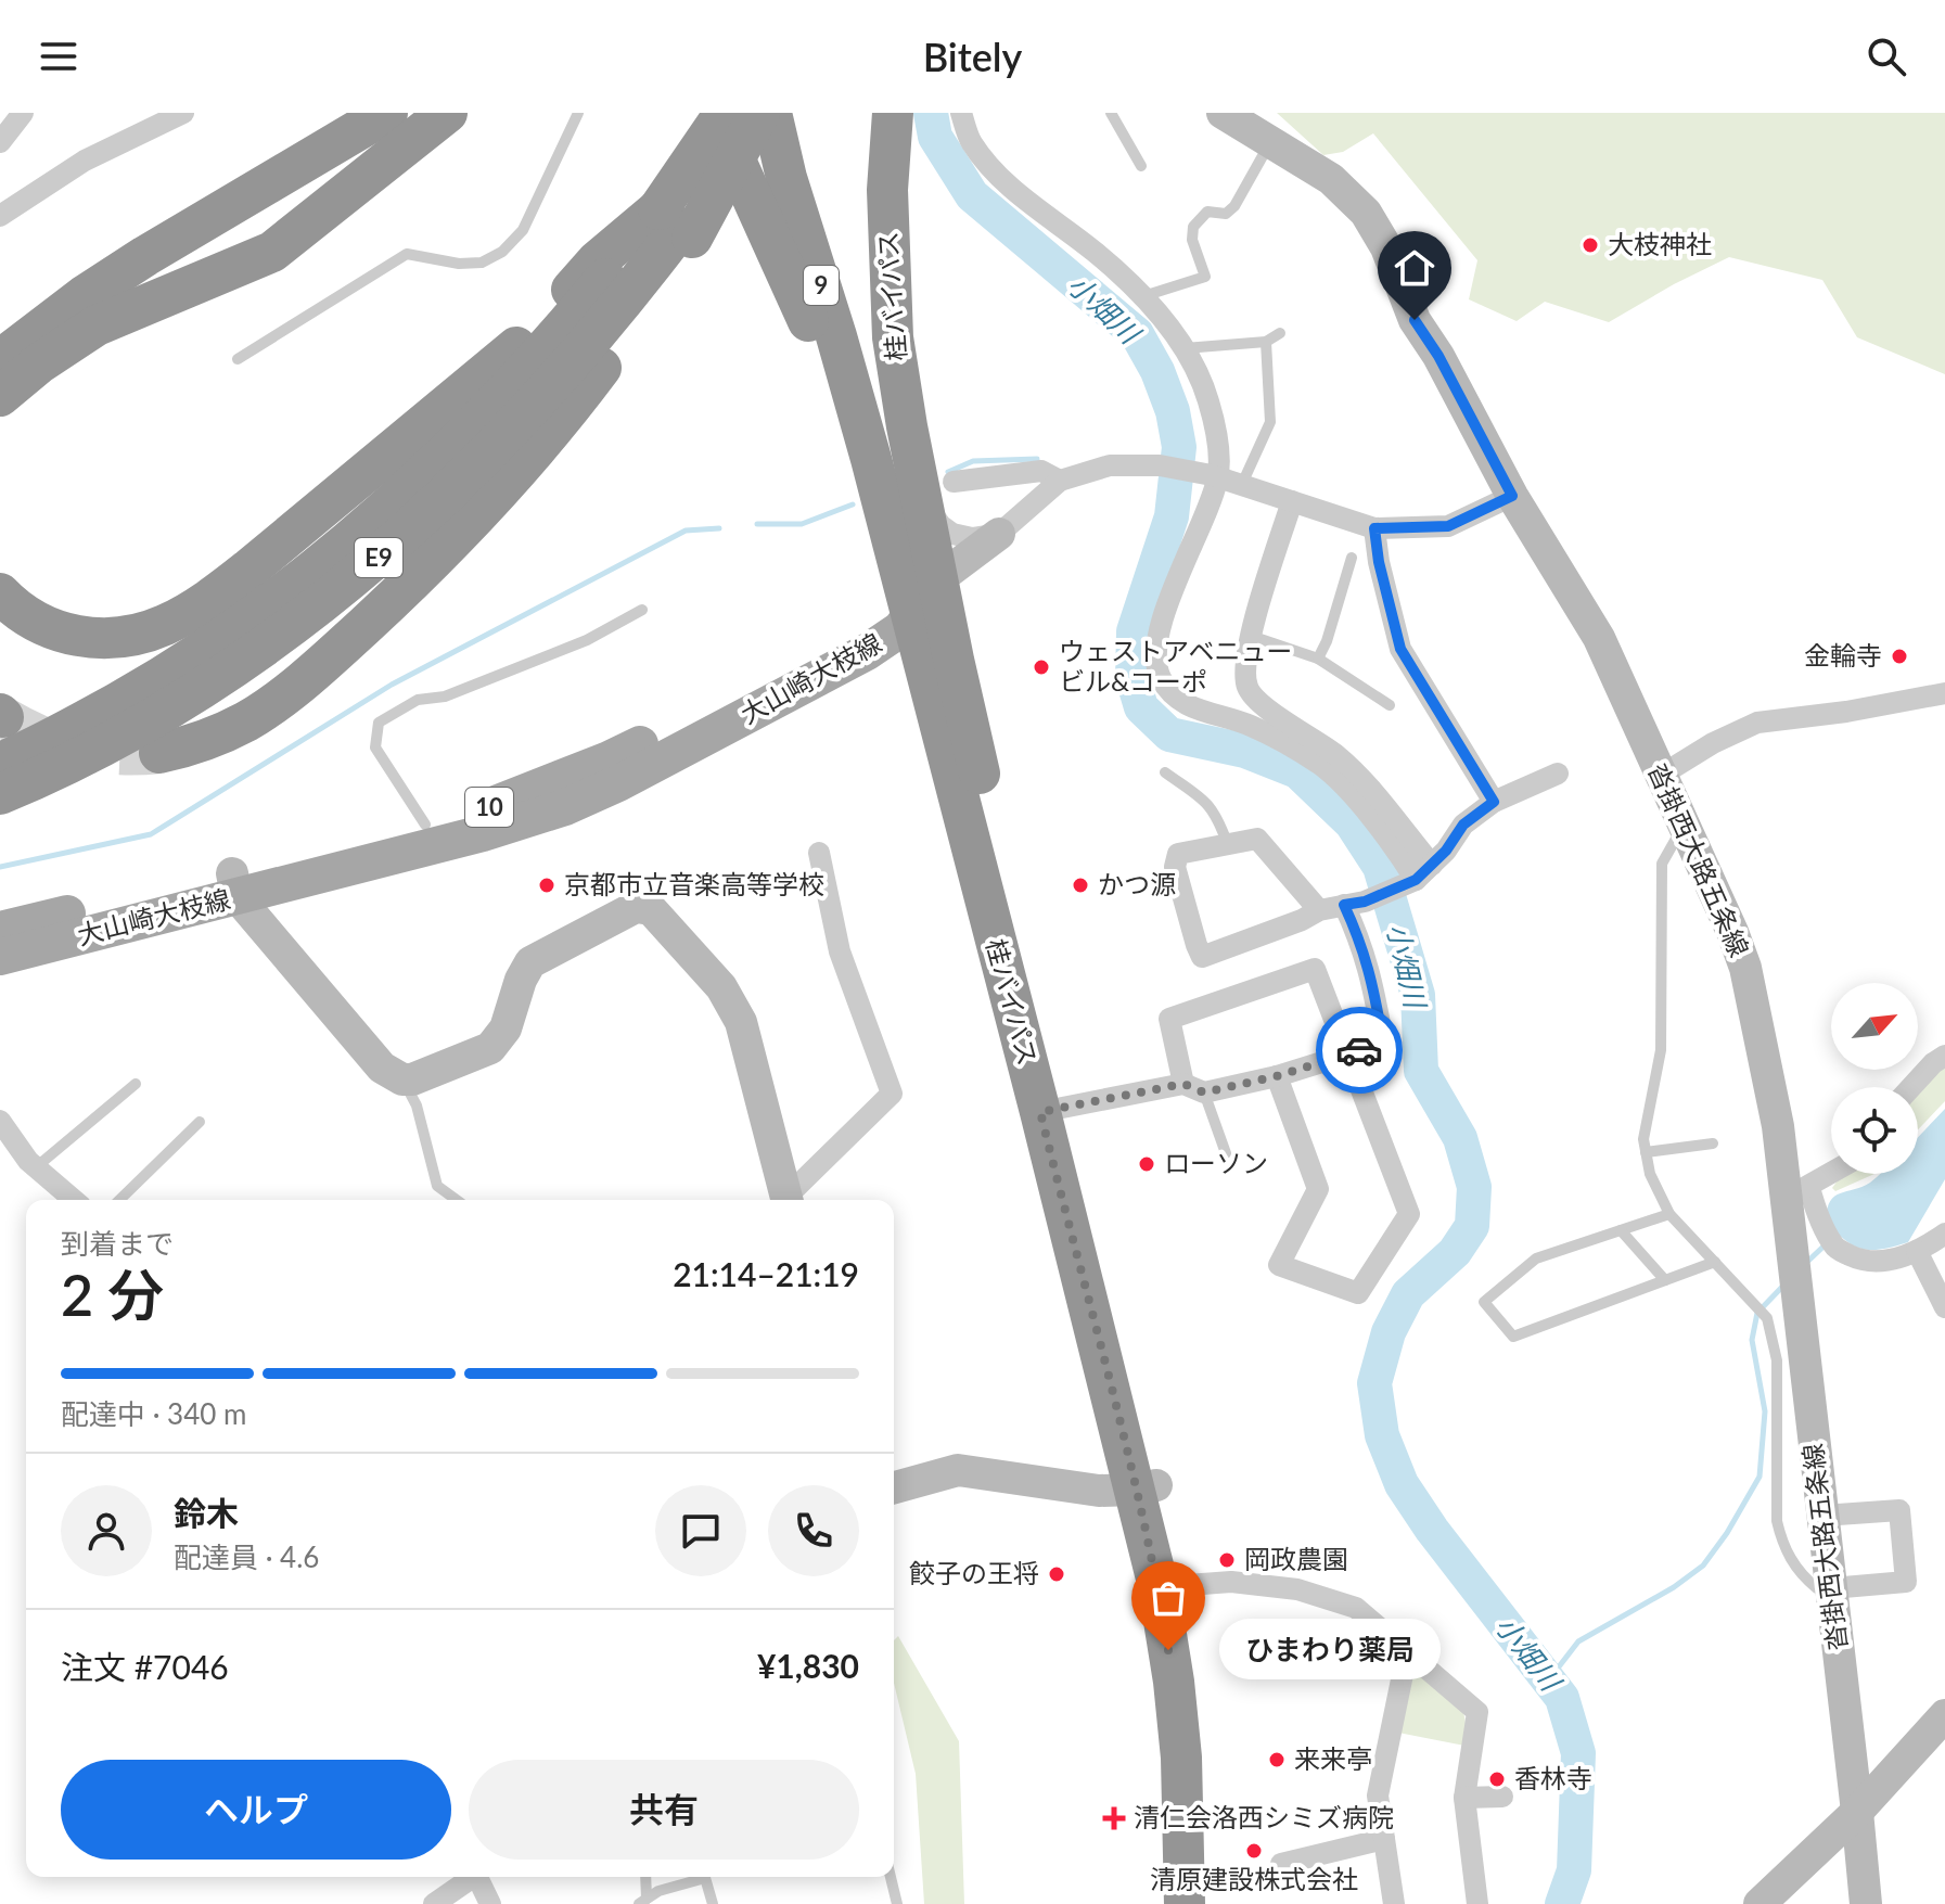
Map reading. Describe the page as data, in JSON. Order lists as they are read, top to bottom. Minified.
{"streets":{"highway":["9","桂バイパス","E9"],"main road":["大山崎大枝線","10","沓掛西大路五条線"]},"crossings":[["桂バイパス","大山崎大枝線"]],"water":["小畑川"],"places":{"other":["大枝神社","金輪寺","ウェストアベニュー ビル&コーポ","京都市立音楽高等学校","かつ源","ローソン","岡政農園","餃子の王将","ひまわり薬局","来来亭","香林寺","清原建設株式会社"],"health":["清仁会洛西シミズ病院"]},"north":"top right","page":{"header":"Bitely","heading":["2 分","到着まで","21:14–21:19"],"panel":["鈴木","配達員 · 4.6","注文 #7046","¥1,830"],"bar":"配達中 · 340 m","bubble":"ひまわり薬局","buttons":["ヘルプ","共有"]}}
